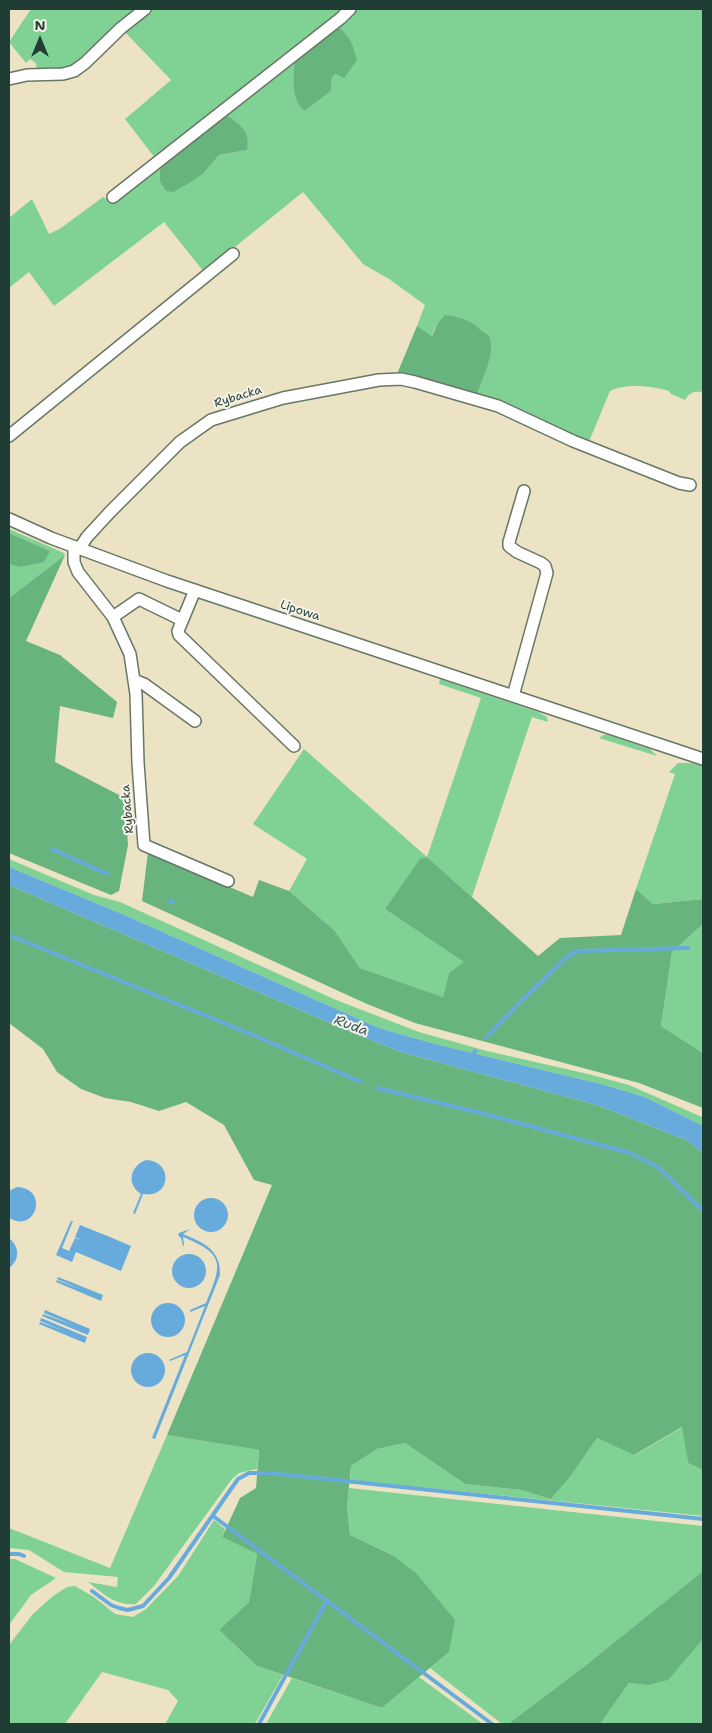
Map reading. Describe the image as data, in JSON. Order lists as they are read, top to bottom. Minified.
{"streets":{"street":["Rybacka","Lipowa"]},"crossings":[["Rybacka","Lipowa"]],"water":["Ruda"],"north":"top"}
